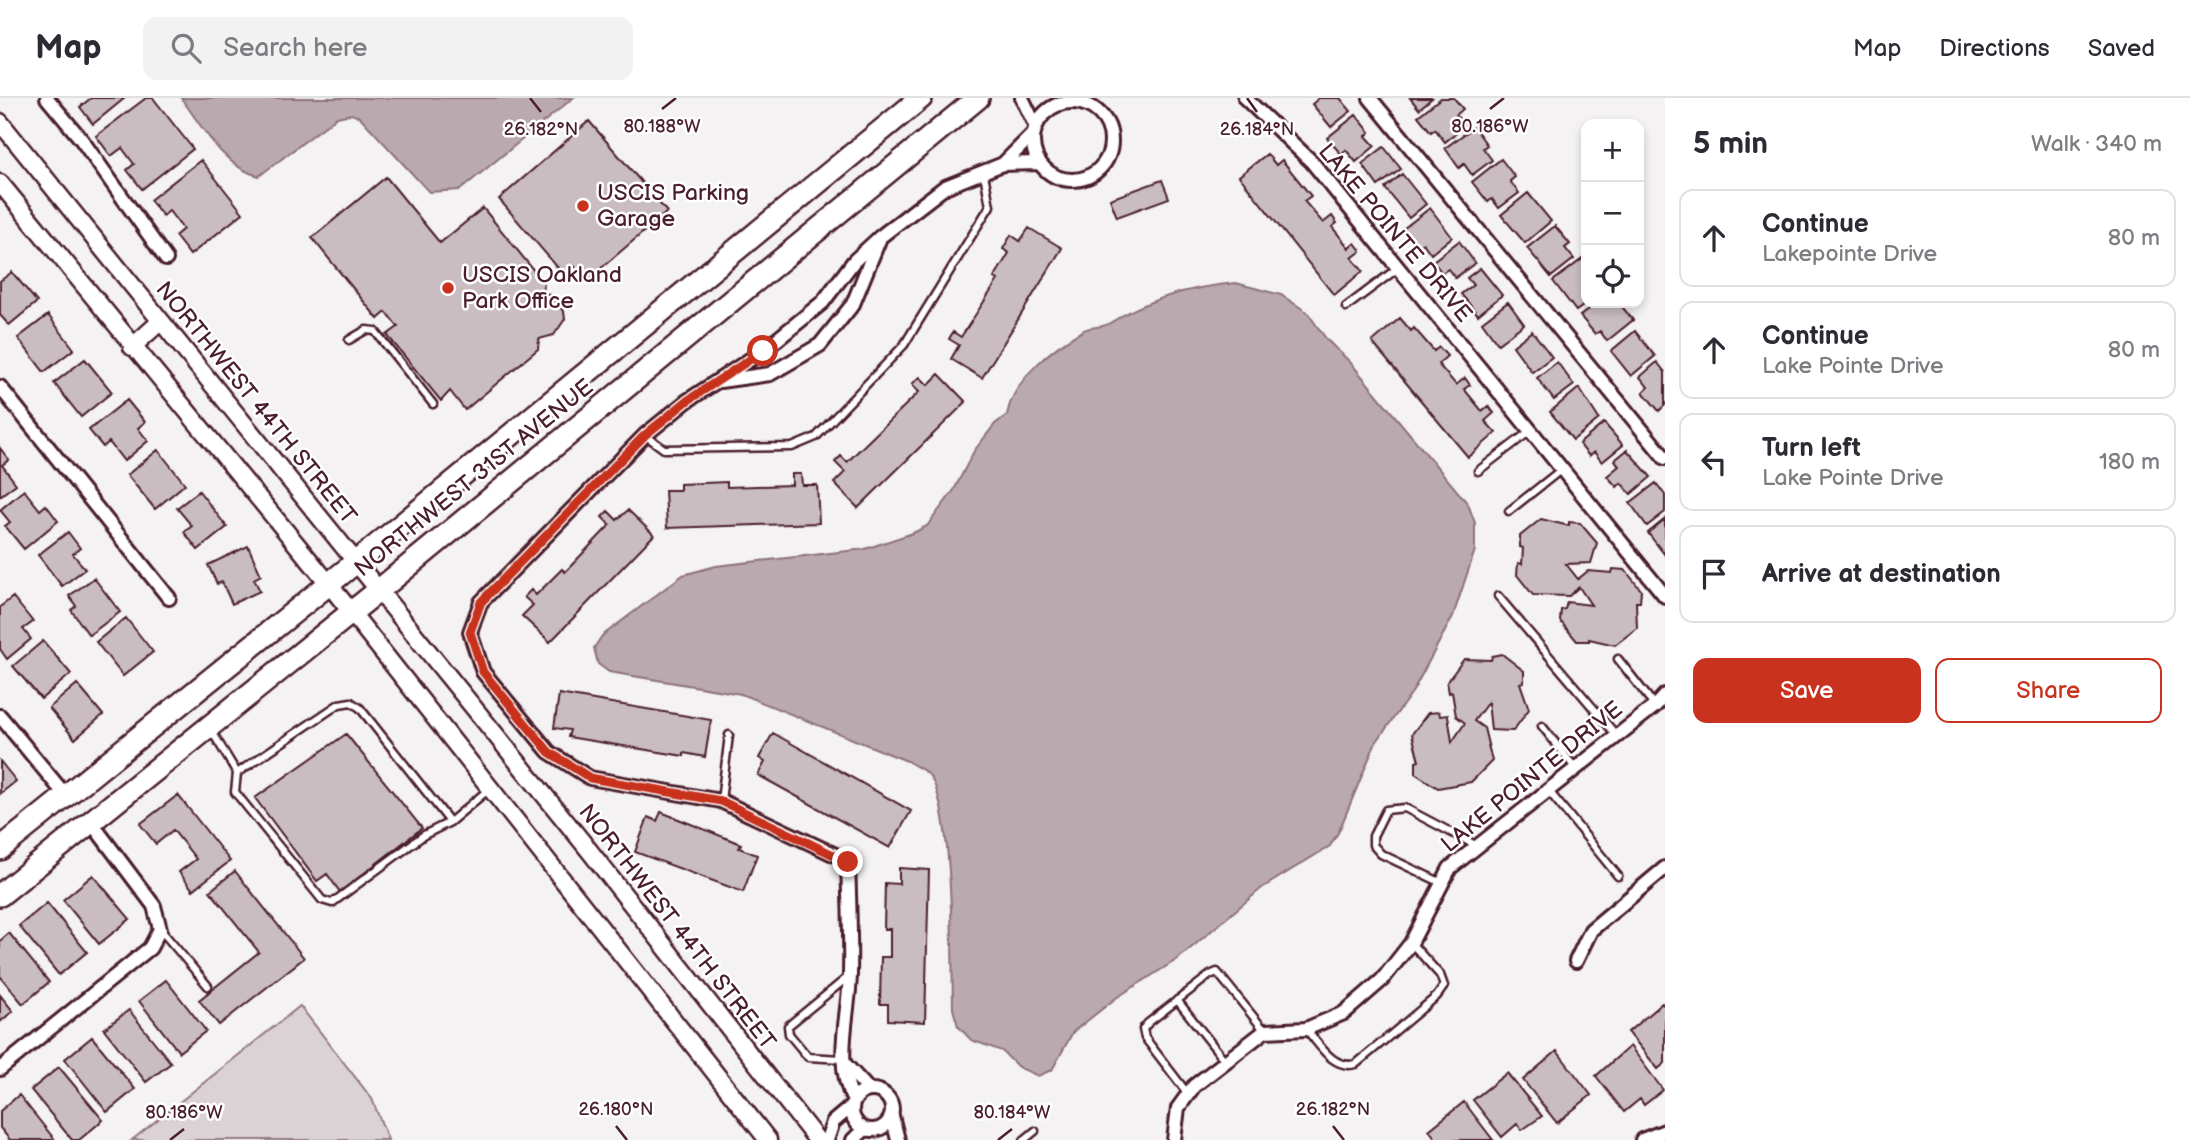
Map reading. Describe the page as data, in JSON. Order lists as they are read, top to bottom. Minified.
{"streets":{"main road":["NORTHWEST 31ST AVENUE"],"street":["LAKE POINTE DRIVE","NORTHWEST 44TH STREET"]},"crossings":[["NORTHWEST 44TH STREET","NORTHWEST 31ST AVENUE"]],"places":["USCIS Parking Garage","USCIS Oakland Park Office"],"page":{"header":"Map","search":"Search here","nav":["Map","Directions","Saved"],"heading":["5 min","Walk · 340 m"],"map_buttons":["+","−"],"list":[["Continue","Lakepointe Drive","80 m"],["Continue","Lake Pointe Drive","80 m"],["Turn left","Lake Pointe Drive","180 m"],"Arrive at destination"],"buttons":["Save","Share"]},"coordinates":["80.188°W","80.186°W","26.184°N","26.182°N","26.180°N","80.184°W"]}
